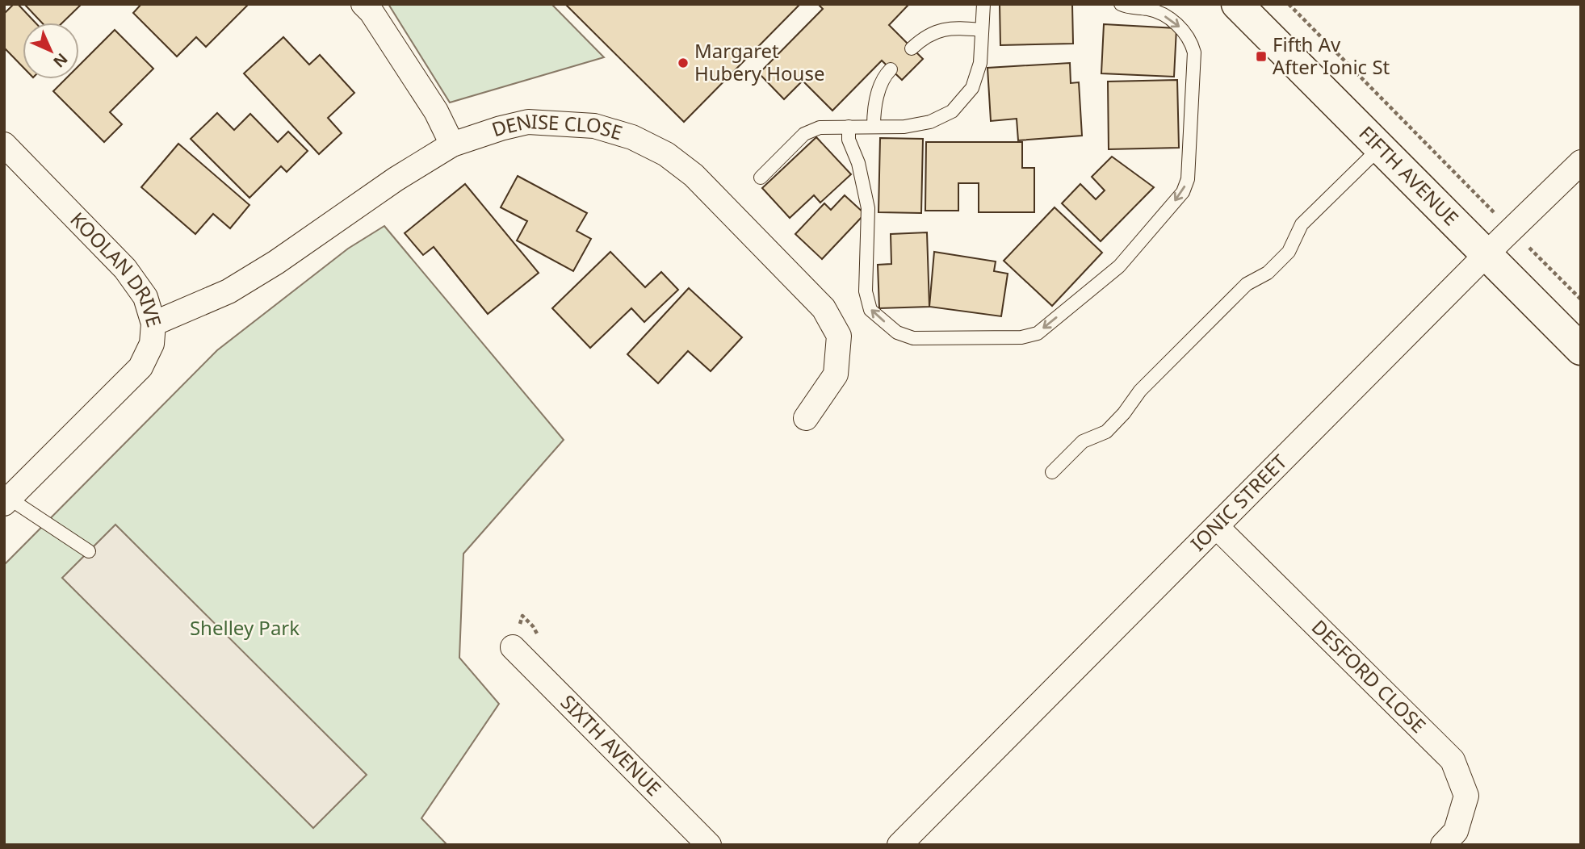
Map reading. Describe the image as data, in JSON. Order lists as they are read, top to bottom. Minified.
{"streets":{"street":["DENISE CLOSE","FIFTH AVENUE","KOOLAN DRIVE","IONIC STREET","DESFORD CLOSE","SIXTH AVENUE"]},"crossings":[["DENISE CLOSE","KOOLAN DRIVE"],["FIFTH AVENUE","IONIC STREET"],["IONIC STREET","DESFORD CLOSE"]],"parks":["Shelley Park"],"places":{"transit":["Fifth Av After Ionic St"],"other":["Margaret Hubery House"]},"north":"bottom right"}
